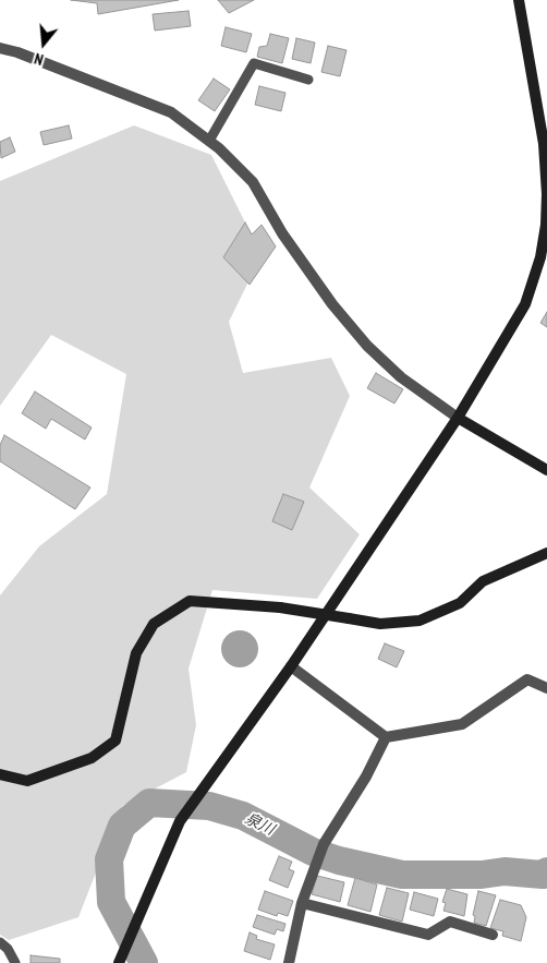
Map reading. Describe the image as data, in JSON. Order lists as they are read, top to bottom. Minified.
{"water":["泉川"],"north":"bottom"}
